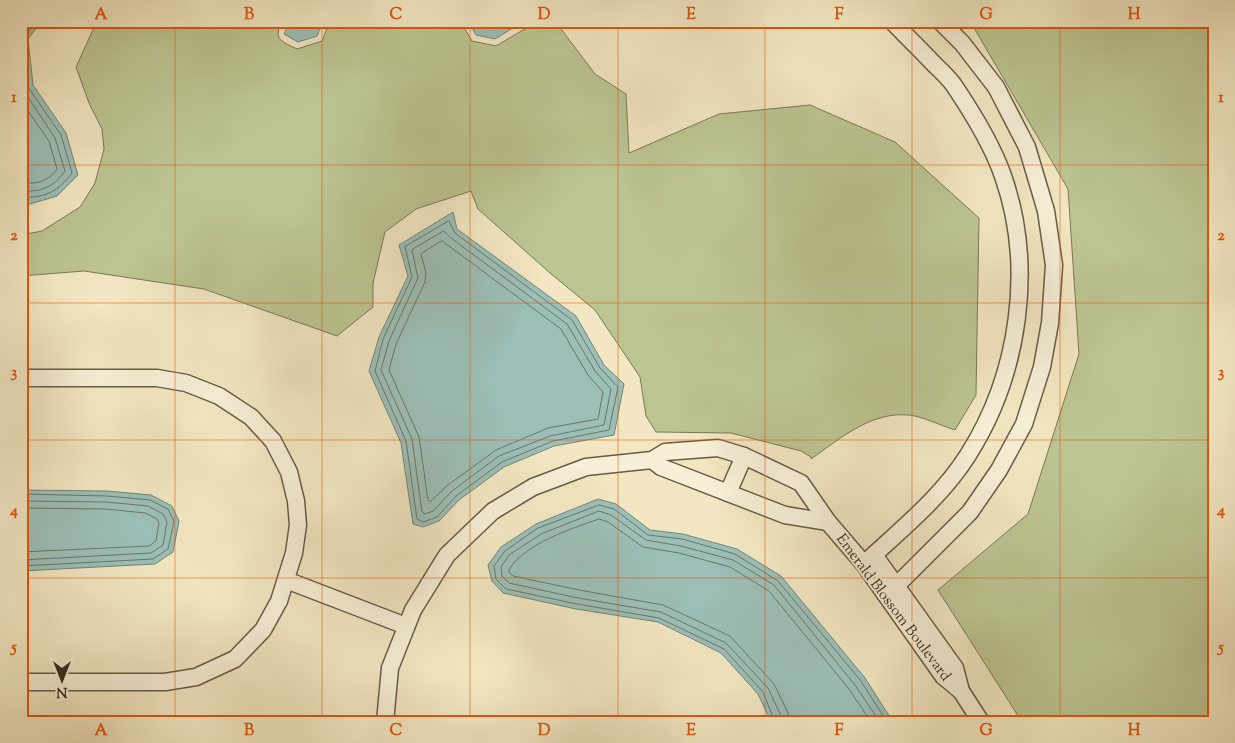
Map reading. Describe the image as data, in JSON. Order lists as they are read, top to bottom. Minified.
{"streets":{"street":["Emerald Blossom Boulevard"]},"north":"bottom","grid":{"columns":["A","B","C","D","E","F","G","H"],"rows":["1","2","3","4","5"]}}
